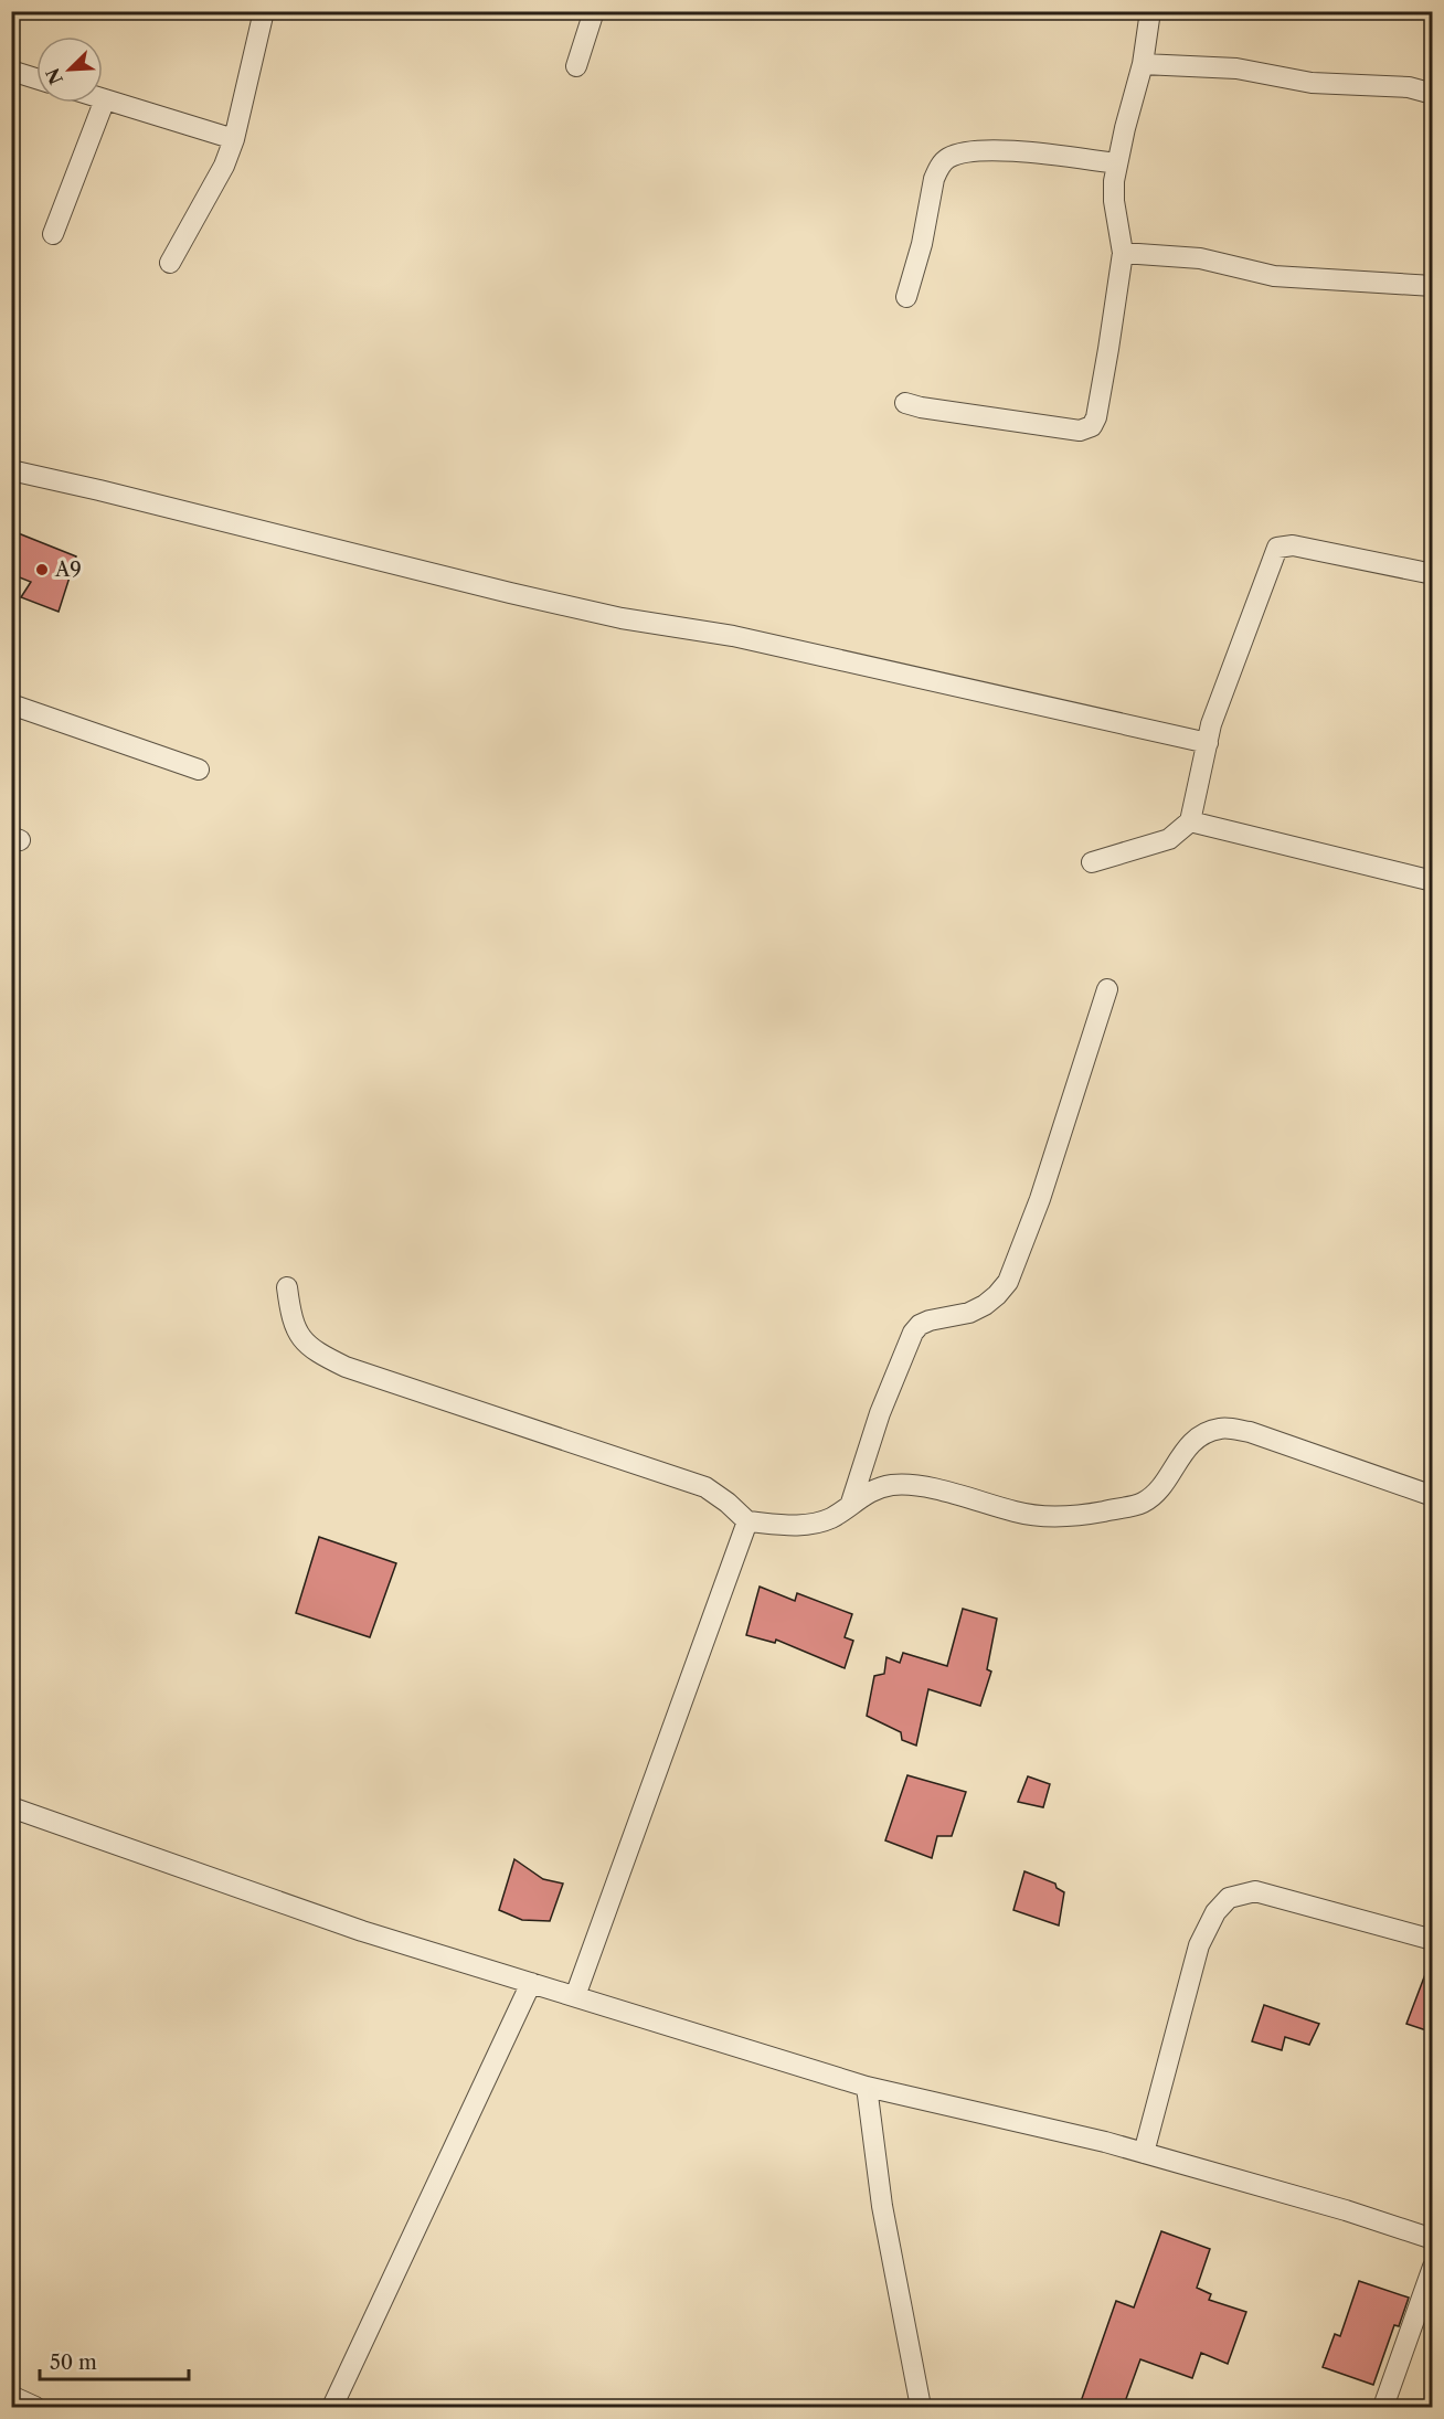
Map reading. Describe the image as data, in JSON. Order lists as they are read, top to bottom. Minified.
{"places":["A9"],"scale_bar":"50 m","north":"bottom left"}
